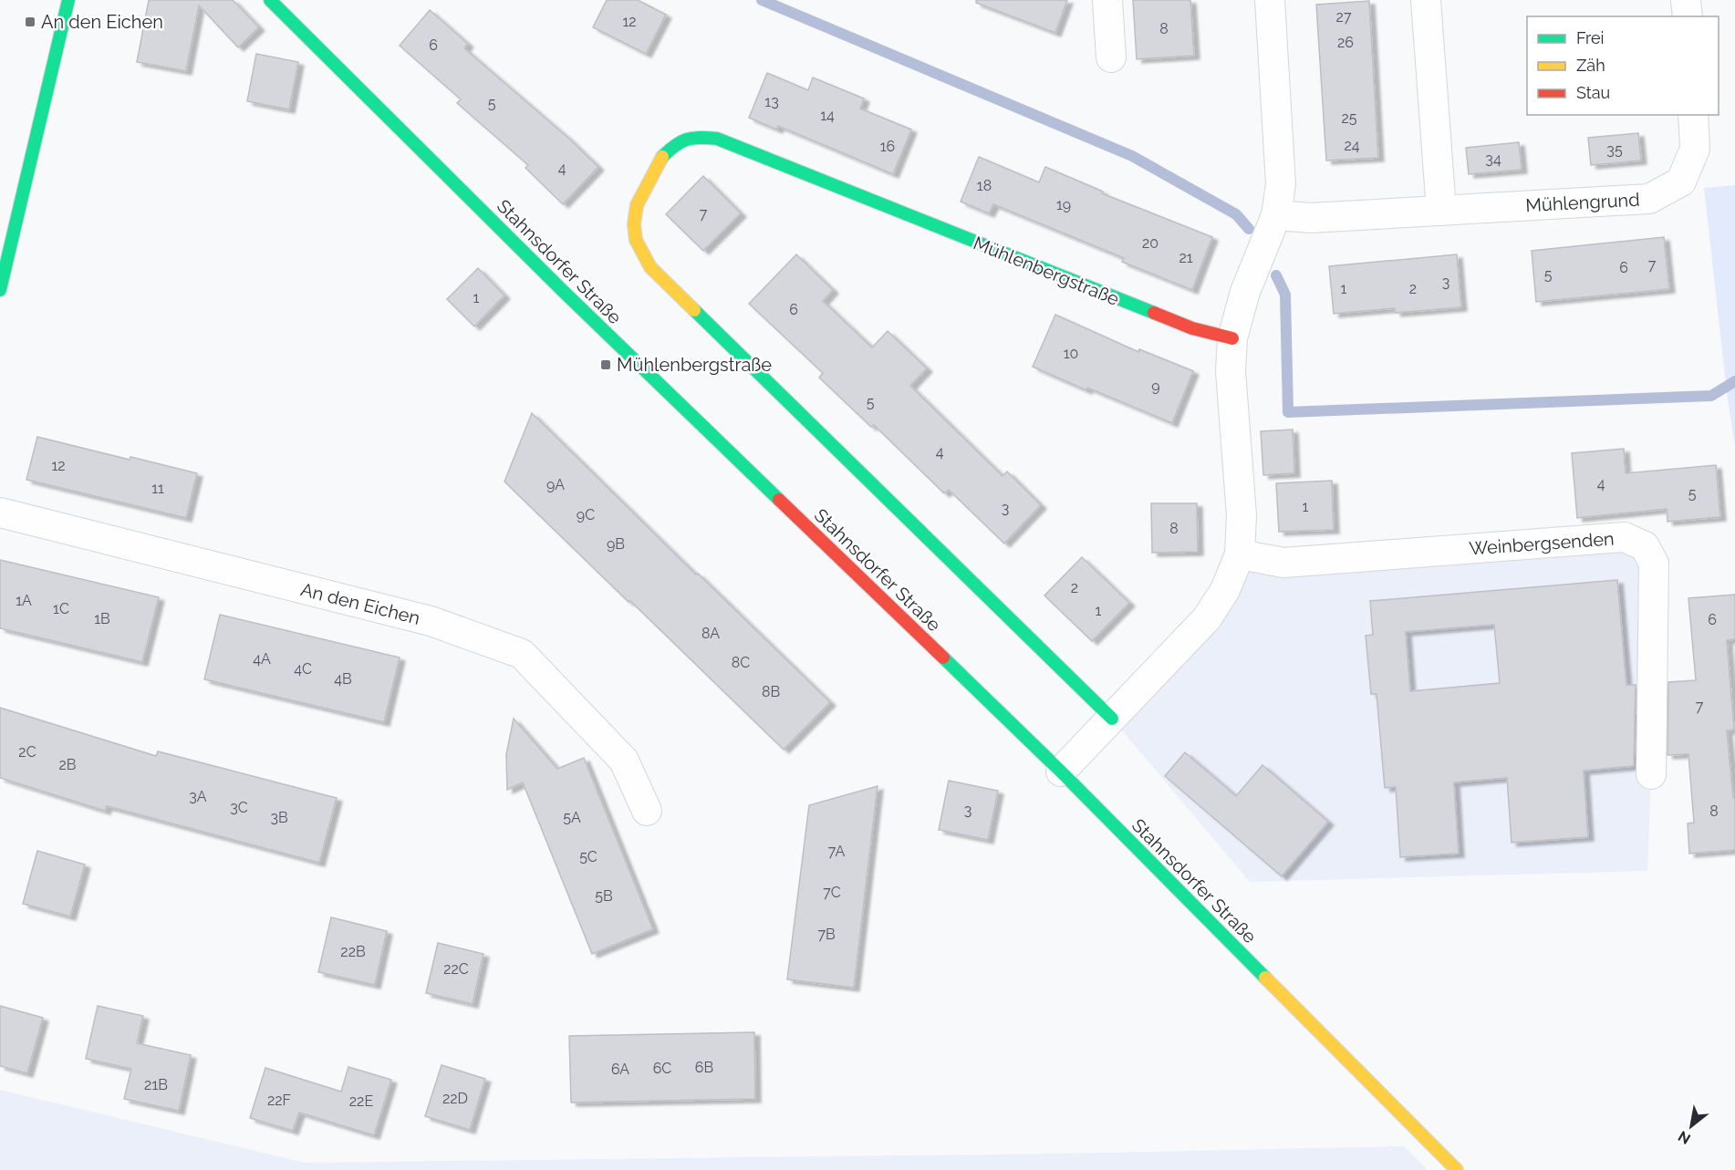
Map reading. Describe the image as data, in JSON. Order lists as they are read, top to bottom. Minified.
{"streets":{"street":["Mühlengrund","Stahnsdorfer Straße","Mühlenbergstraße","Weinbergsenden","An den Eichen"]},"places":{"transit":["An den Eichen","Mühlenbergstraße"]},"house_numbers":["27","12","8","26","6","13","5","14","25","24","16","35","34","4","18","19","7","20","21","7","6","5","3","1","2","1","6","10","9","5","4","12","4","9A","11","5","1","3","9C","8","9B","2","1A","1C","1","1B","6","8A","4A","8C","4C","4B","8B","7","2C","2B","3A","3C","3","8","3B","5A","7A","5C","7C","5B","7B","22B","22C","6B","6C","6A","21B","22D","22F","22E"],"legend":["Frei","Zäh","Stau"],"north":"bottom left"}
